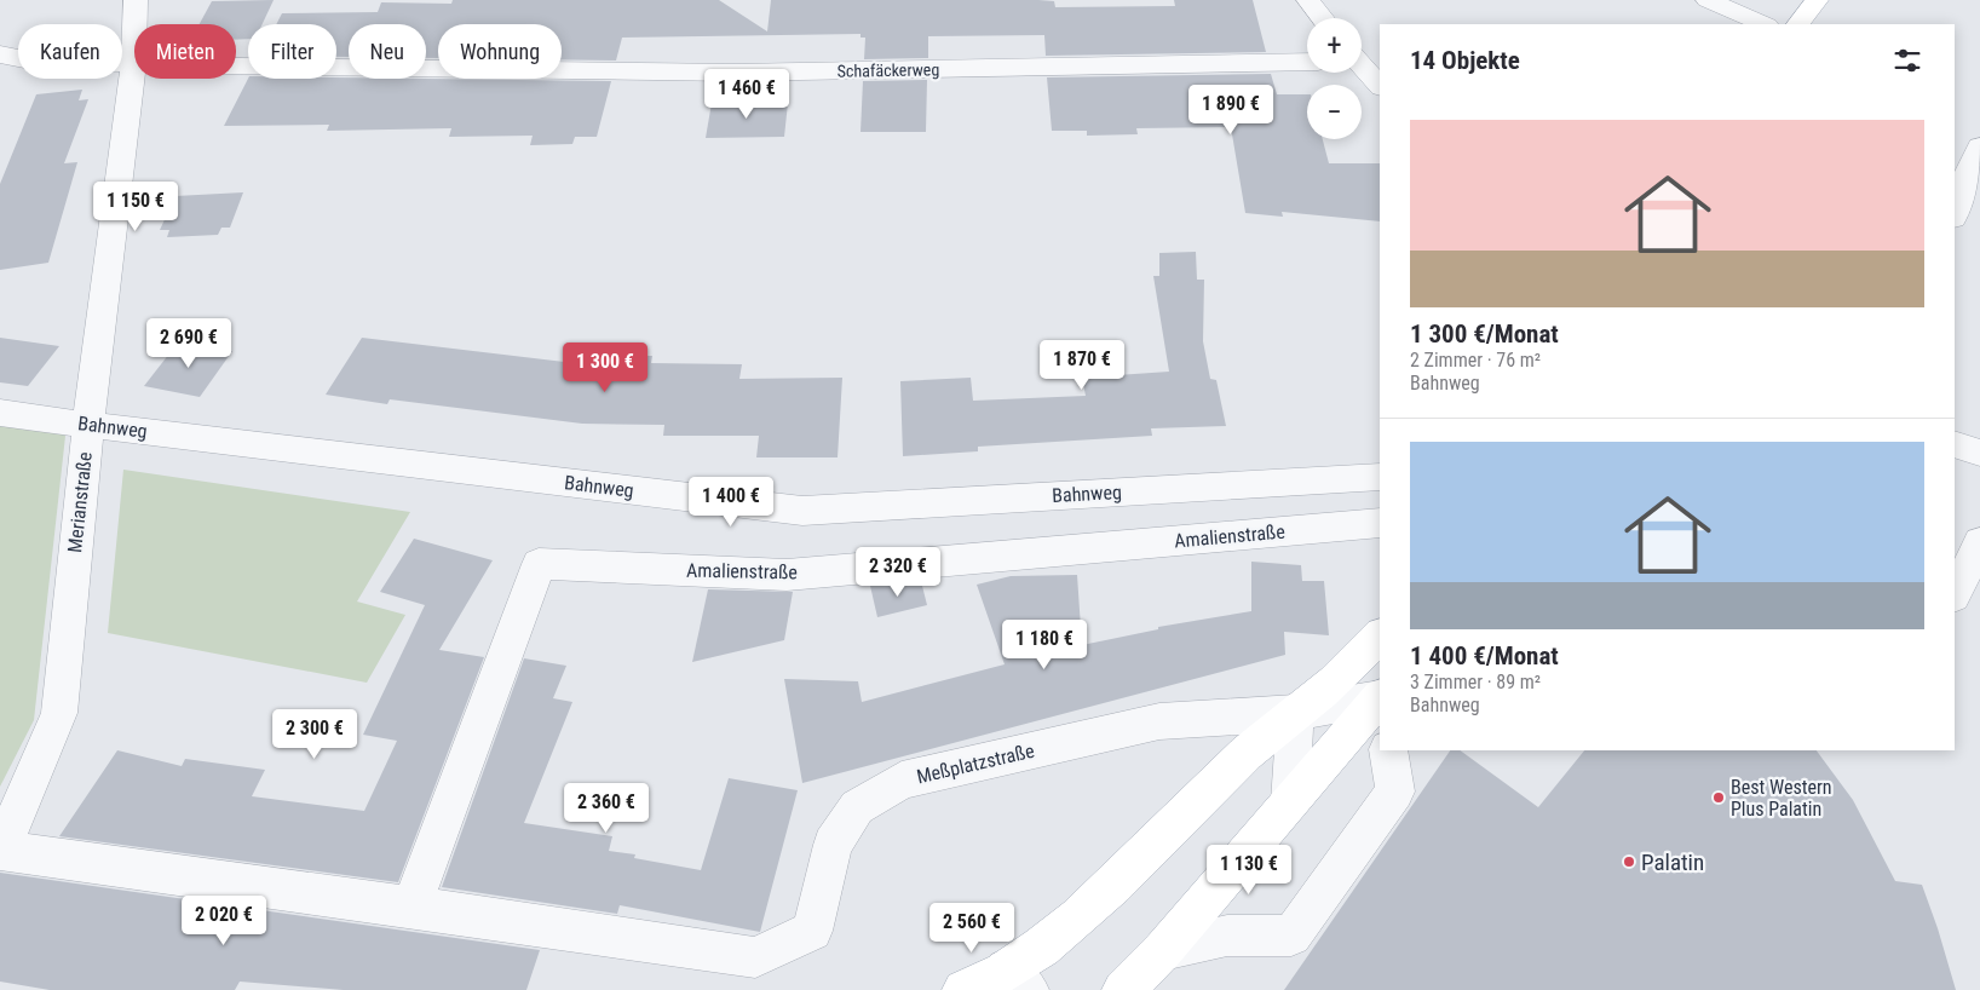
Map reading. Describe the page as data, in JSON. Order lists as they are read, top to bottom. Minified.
{"streets":{"main road":["Meßplatzstraße"],"street":["Schafäckerweg","Bahnweg","Merianstraße","Amalienstraße"]},"crossings":[["Schafäckerweg","Merianstraße"],["Bahnweg","Merianstraße"],["Amalienstraße","Meßplatzstraße"]],"places":["Best Western Plus Palatin","Palatin"],"page":{"map_buttons":["+","−"],"chip":["Kaufen","Mieten","Filter","Neu","Wohnung"],"heading":"14 Objekte","price":["1 460 €","1 890 €","1 150 €","2 690 €","1 870 €","1 300 €","1 400 €","2 320 €","1 180 €","2 300 €","2 360 €","1 130 €","2 020 €","2 560 €"],"list":[{"name":"1 300 €/Monat","note":"2 Zimmer · 76 m² · Bahnweg"},{"name":"1 400 €/Monat","note":"3 Zimmer · 89 m² · Bahnweg"}]}}
